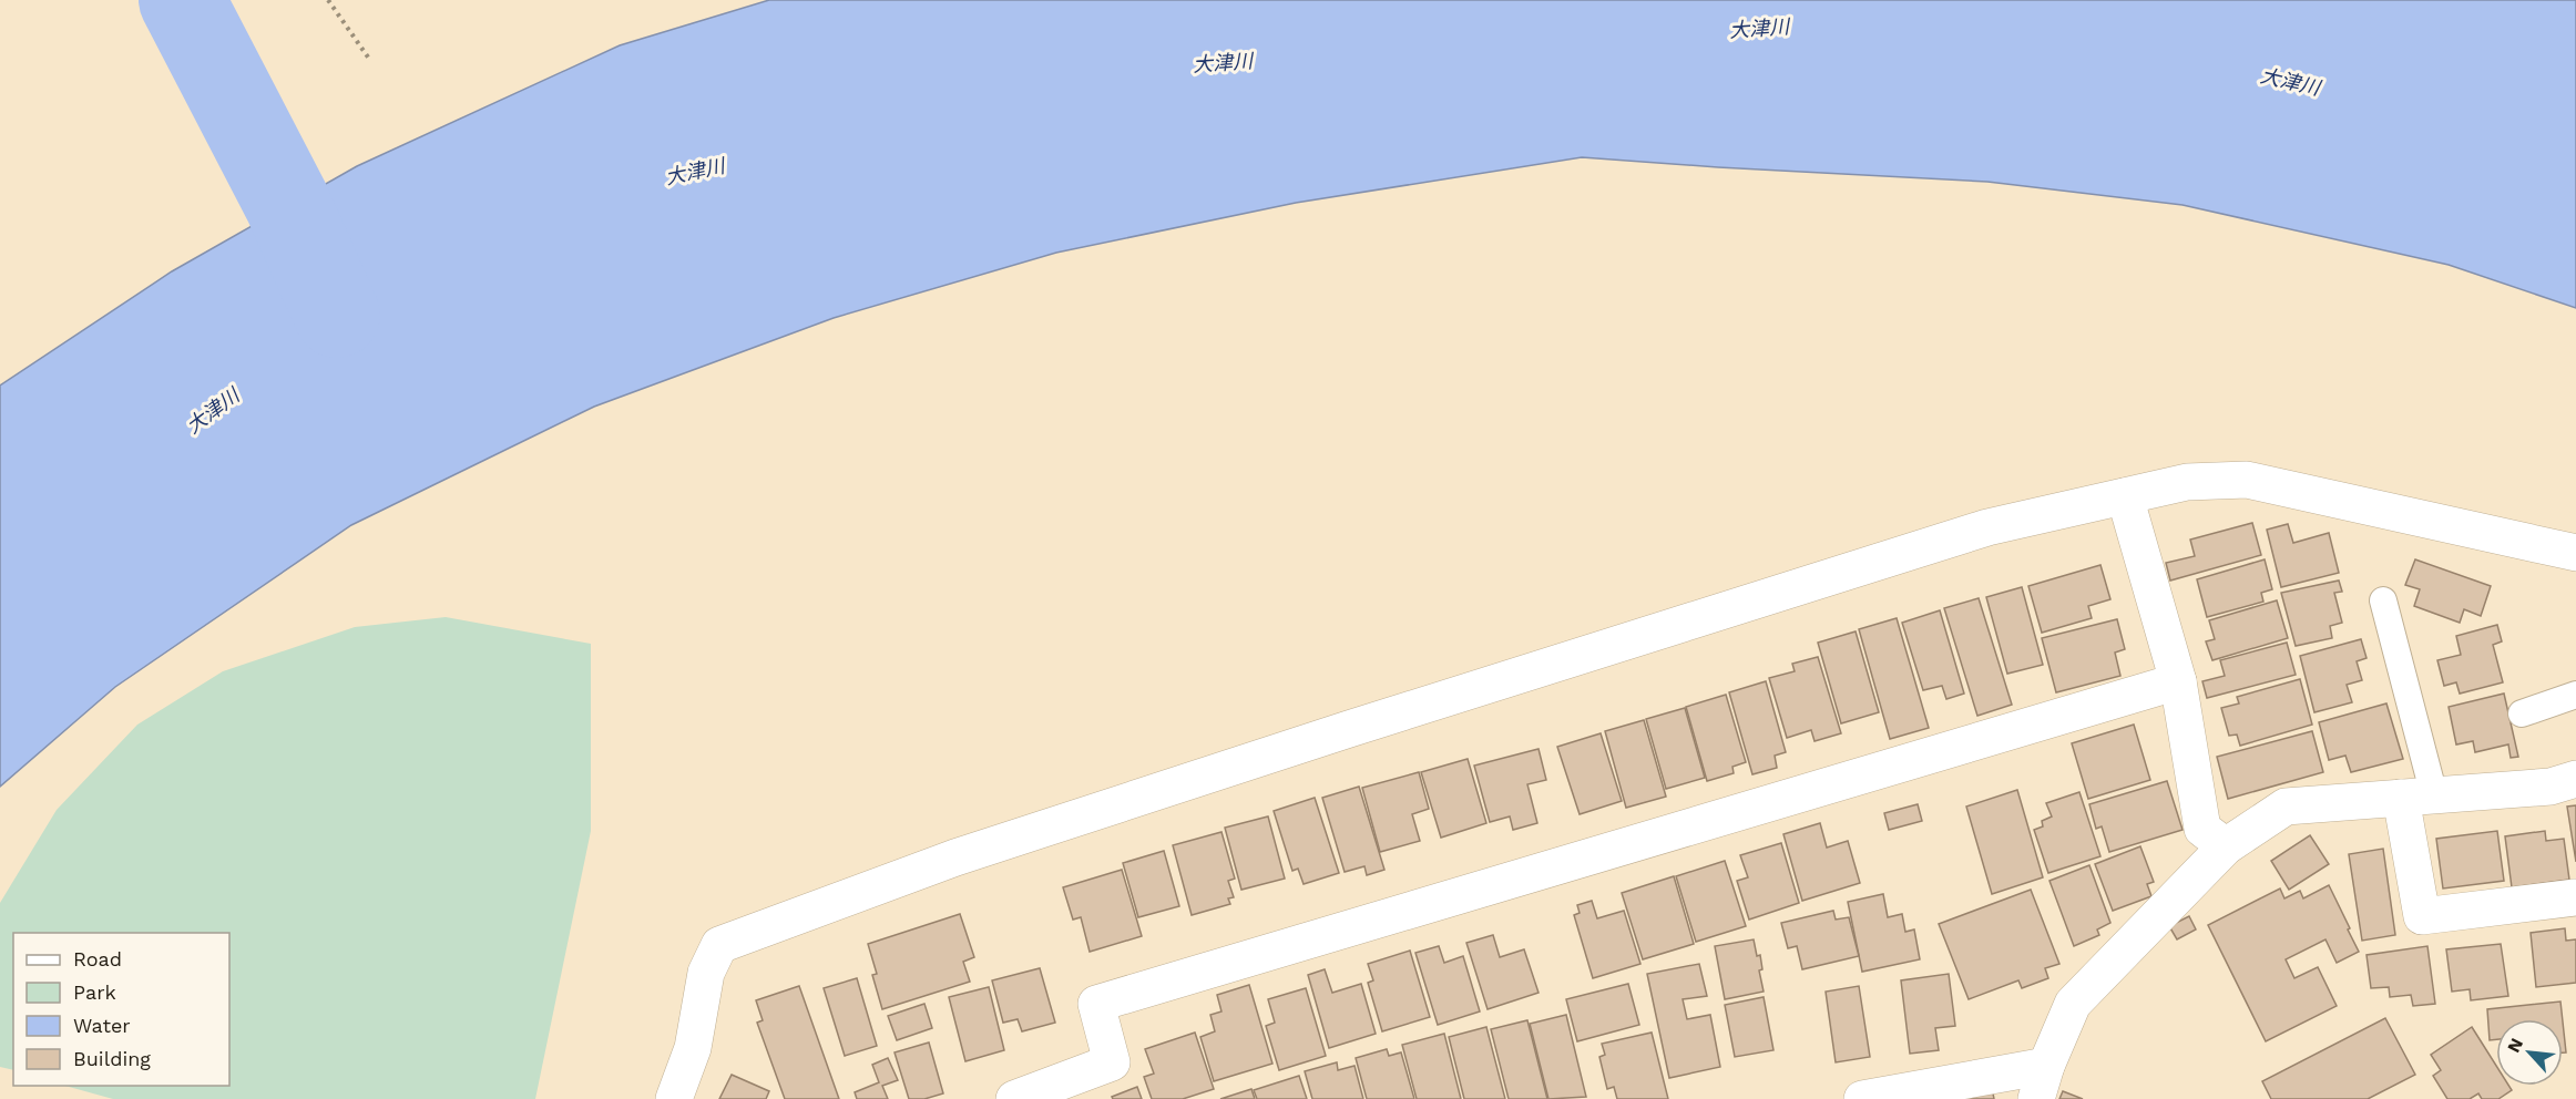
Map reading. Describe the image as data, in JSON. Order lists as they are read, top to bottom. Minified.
{"water":["大津川"],"legend":["Road","Park","Water","Building"],"north":"top left"}
